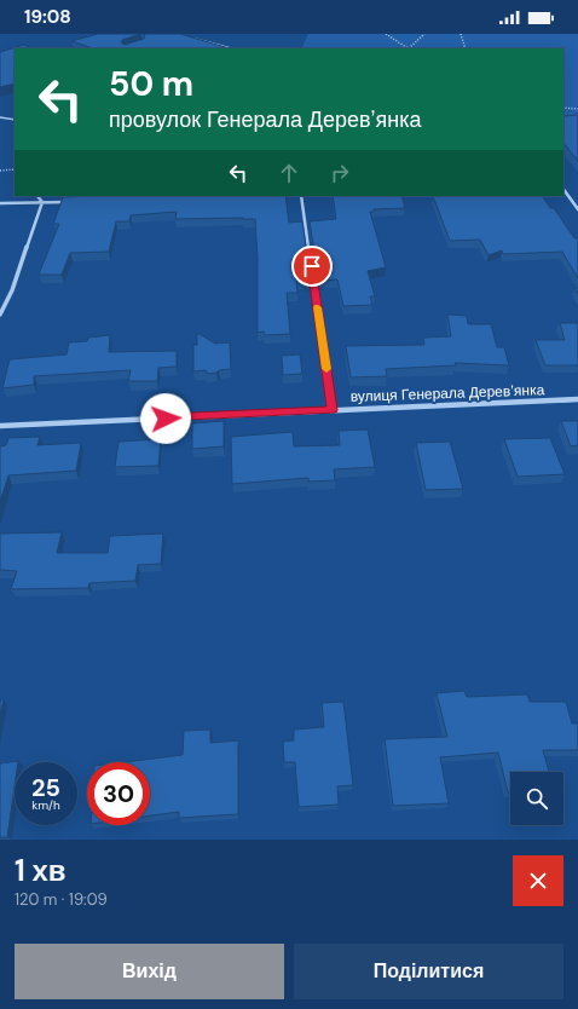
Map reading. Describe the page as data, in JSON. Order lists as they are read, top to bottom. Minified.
{"streets":{"street":["вулиця Генерала Деревʼянка"]},"page":{"status":"19:08","turn":["50 m","провулок Генерала Деревʼянка"],"speed":"25 km/h","limit":"30","heading":["1 хв","120 m · 19:09"],"buttons":["Вихід","Поділитися"]}}
